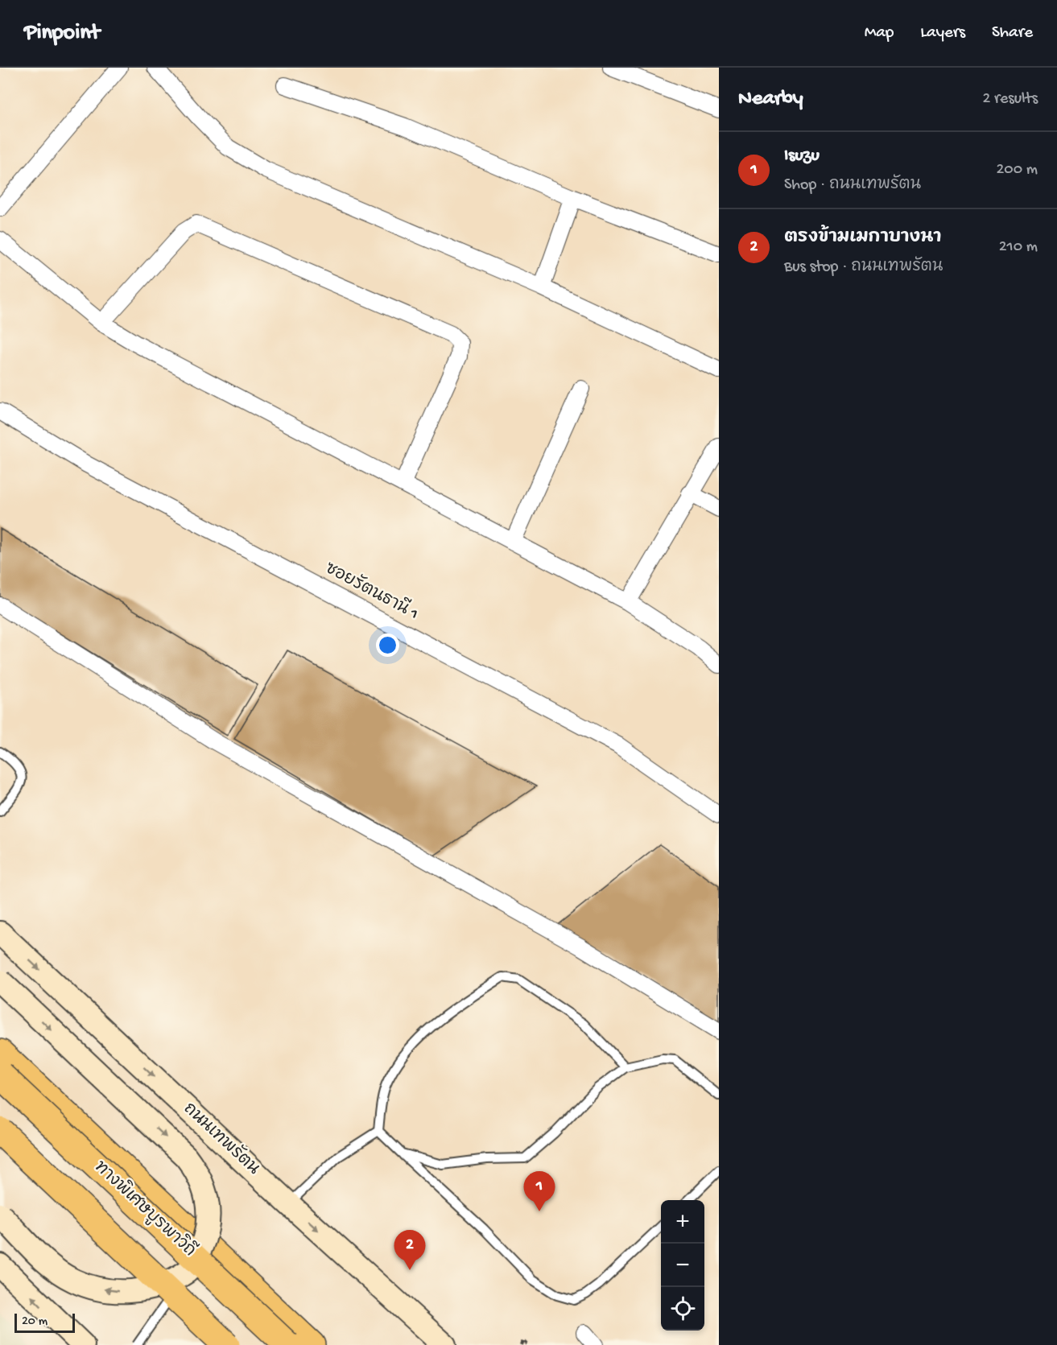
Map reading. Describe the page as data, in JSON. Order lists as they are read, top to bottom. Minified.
{"streets":{"highway":["ทางพิเศษบูรพาวิถี"],"main road":["ถนนเทพรัตน"],"street":["ซอยรัตนธานี 1"]},"one_way":["ถนนเทพรัตน"],"scale_bar":"20 m","page":{"header":"Pinpoint","nav":["Map","Layers","Share"],"heading":["Nearby","2 results"],"list":[{"mark":"1","name":"Isuzu","note":"Shop · ถนนเทพรัตน","value":"200 m"},{"mark":"2","name":"ตรงข้ามเมกาบางนา","note":"Bus stop · ถนนเทพรัตน","value":"210 m"}],"pins":["1","2"],"map_buttons":["+","−"],"scale":"20 m"}}
